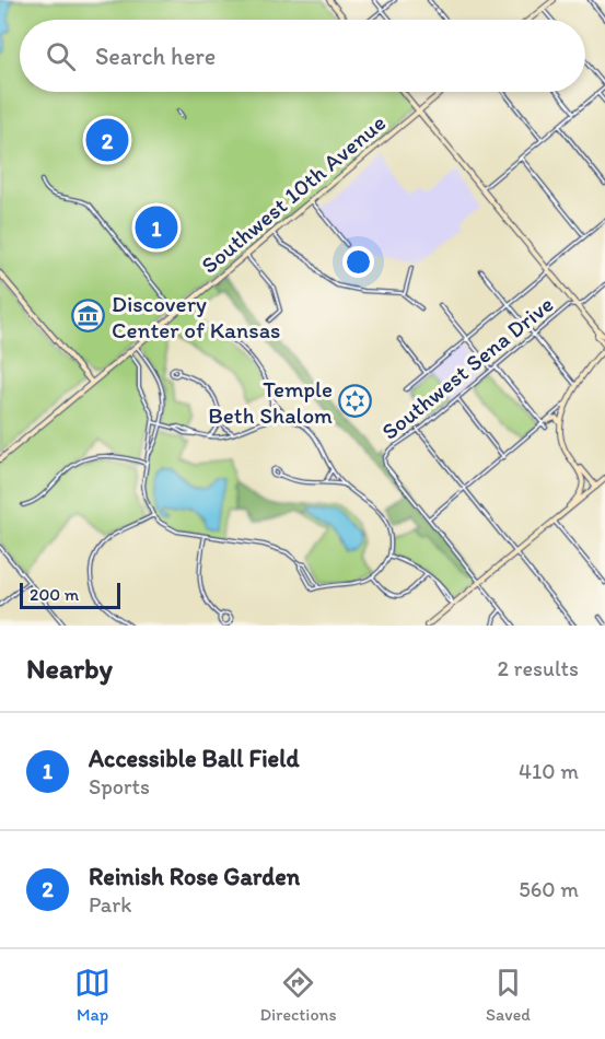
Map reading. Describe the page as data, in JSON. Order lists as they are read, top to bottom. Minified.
{"streets":{"main road":["Southwest 10th Avenue"],"street":["Southwest Sena Drive"]},"places":{"museum":["Discovery Center of Kansas"],"synagogue":["Temple Beth Shalom"]},"scale_bar":"200 m","page":{"search":"Search here","pins":["2","1"],"scale":"200 m","heading":["Nearby","2 results"],"list":[{"mark":"1","name":"Accessible Ball Field","note":"Sports","value":"410 m"},{"mark":"2","name":"Reinish Rose Garden","note":"Park","value":"560 m"}],"nav":["Map","Directions","Saved"]}}
